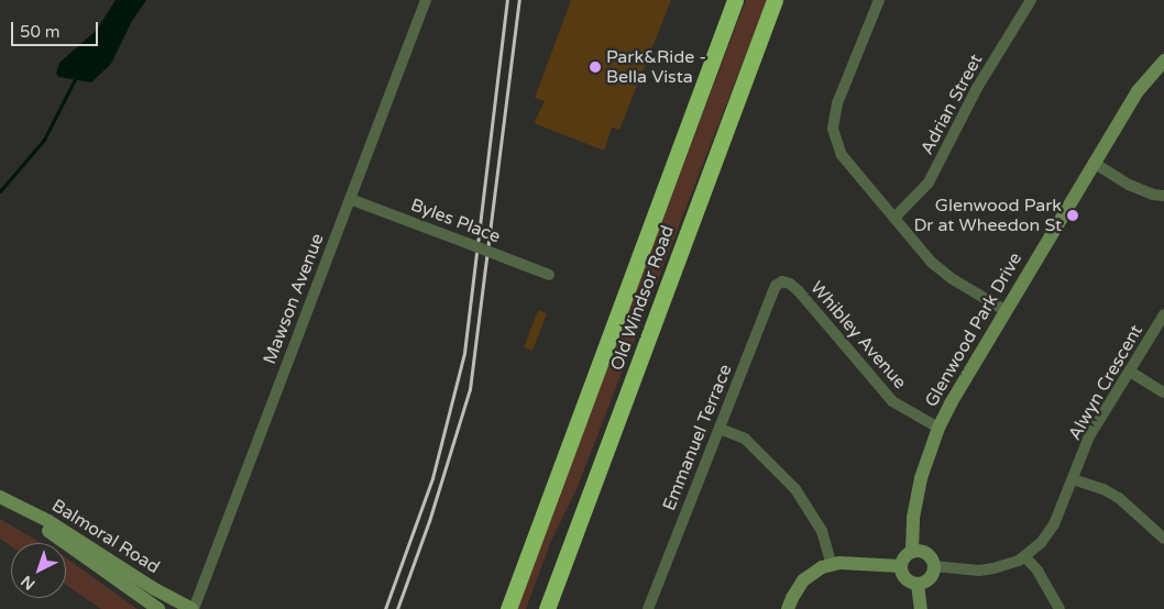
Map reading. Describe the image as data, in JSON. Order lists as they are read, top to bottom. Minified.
{"streets":{"highway":["Old Windsor Road"],"street":["Adrian Street","Byles Place","Mawson Avenue","Glenwood Park Drive","Whibley Avenue","Alwyn Crescent","Emmanuel Terrace","Balmoral Road"]},"crossings":[["Byles Place","Mawson Avenue"],["Mawson Avenue","Balmoral Road"],["Glenwood Park Drive","Whibley Avenue"],["Glenwood Park Drive","Alwyn Crescent"],["Whibley Avenue","Emmanuel Terrace"]],"places":["Park&Ride - Bella Vista","Glenwood Park Dr at Wheedon St"],"scale_bar":"50 m","north":"bottom left"}
